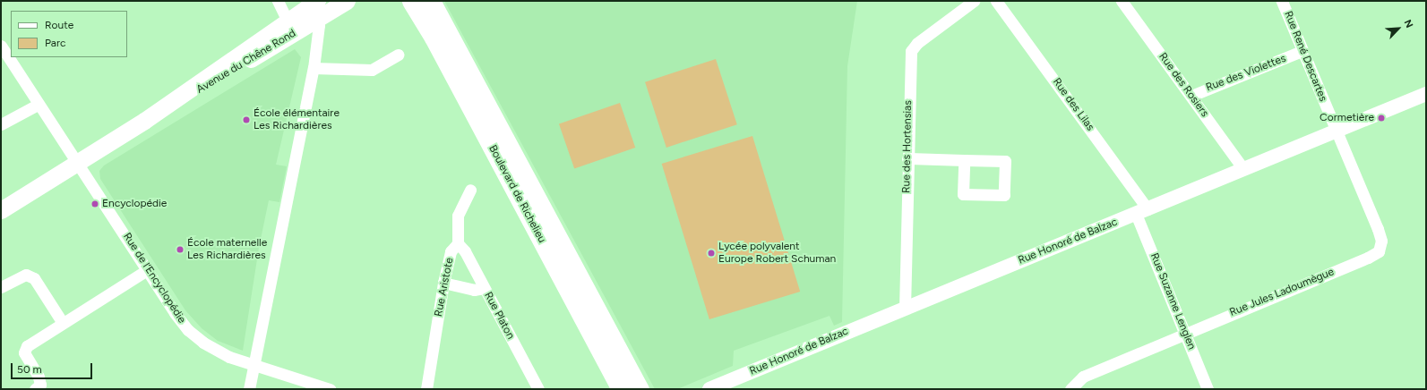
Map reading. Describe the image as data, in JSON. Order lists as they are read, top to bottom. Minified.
{"streets":{"main road":["Avenue du Chêne Rond","Boulevard de Richelieu"],"street":["Rue René Descartes","Rue des Violettes","Rue des Rosiers","Rue des Lilas","Rue des Hortensias","Rue Honoré de Balzac","Rue de l’Encyclopédie","Rue Aristote","Rue Jules Ladoumègue","Rue Suzanne Lenglen","Rue Platon"]},"crossings":[["Rue René Descartes","Rue des Violettes"],["Rue René Descartes","Rue Honoré de Balzac"],["Rue René Descartes","Rue Jules Ladoumègue"],["Avenue du Chêne Rond","Rue de l’Encyclopédie"],["Rue des Violettes","Rue des Rosiers"],["Rue des Rosiers","Rue Honoré de Balzac"],["Rue des Lilas","Rue Honoré de Balzac"],["Rue des Lilas","Rue Suzanne Lenglen"],["Rue des Hortensias","Rue Honoré de Balzac"],["Rue Honoré de Balzac","Rue Jules Ladoumègue"],["Rue Honoré de Balzac","Rue Suzanne Lenglen"],["Rue Aristote","Rue Platon"],["Rue Jules Ladoumègue","Rue Suzanne Lenglen"]],"places":["Cormetière","École élémentaire Les Richardières","Encyclopédie","École maternelle Les Richardières","Lycée polyvalent Europe Robert Schuman"],"legend":["Route","Parc"],"scale_bar":"50 m","north":"top right"}
